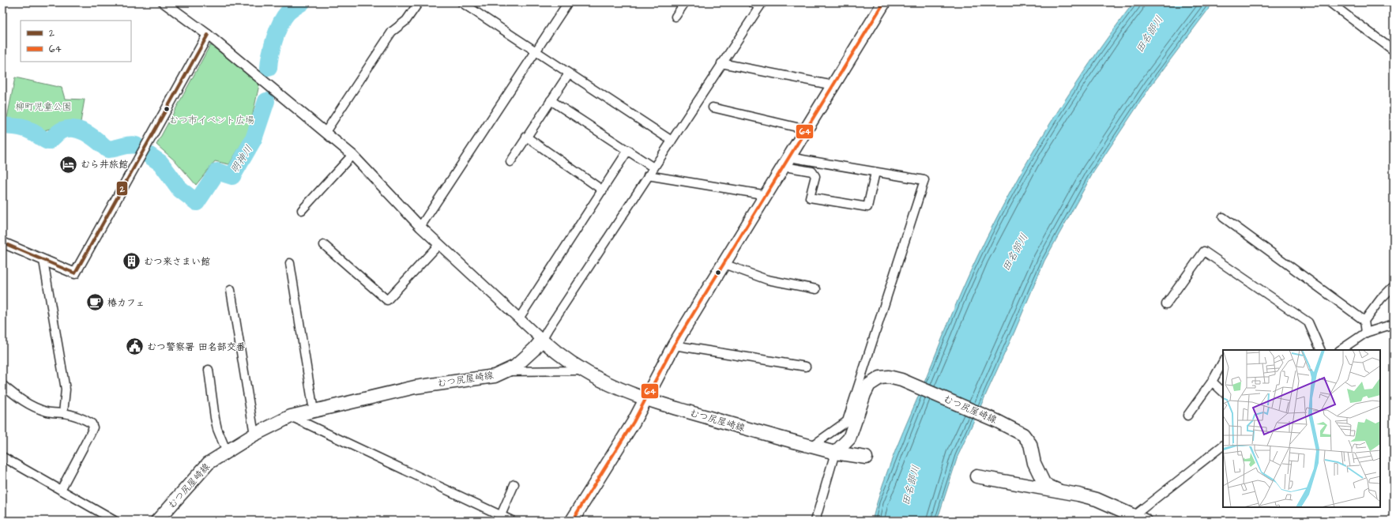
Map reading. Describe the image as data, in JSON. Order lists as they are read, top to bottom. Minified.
{"streets":{"main road":["むつ尻屋崎線"]},"water":["田名部川","明神川"],"parks":["柳町児童公園","むつ市イベント広場"],"places":{"hotel":["むら井旅館"],"building":["むつ来さまい館"],"cafe":["椿カフェ"],"public building":["むつ警察署 田名部交番"]},"lines":["transit line 64","transit line 2"],"legend":["2","64"]}
